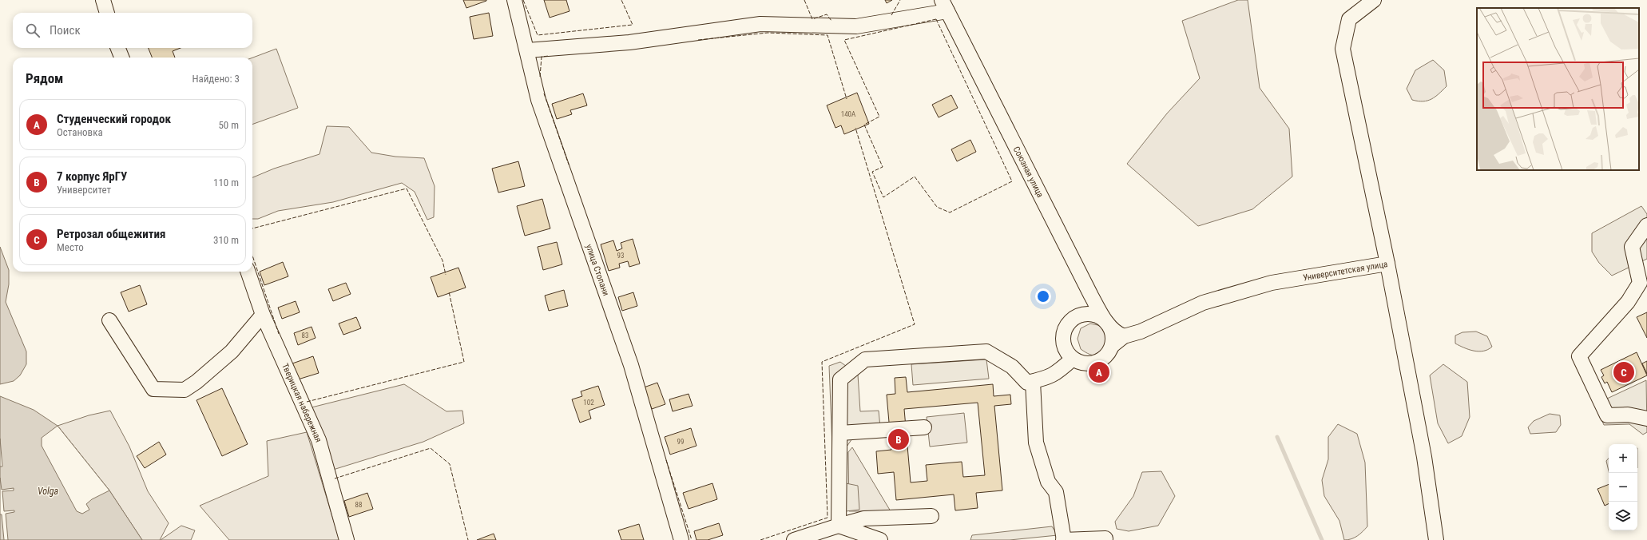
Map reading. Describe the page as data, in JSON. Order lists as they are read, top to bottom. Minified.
{"streets":{"street":["Союзная улица","Университетская улица","улица Стопани","Тверицкая набережная"]},"crossings":[["Союзная улица","Университетская улица"]],"water":["Volga"],"house_numbers":["140А","93","83","102","99","88"],"page":{"search":"Поиск","heading":["Рядом","Найдено: 3"],"list":[{"mark":"A","name":"Студенческий городок","note":"Остановка","value":"50 m"},{"mark":"B","name":"7 корпус ЯрГУ","note":"Университет","value":"110 m"},{"mark":"C","name":"Ретрозал общежития","note":"Место","value":"310 m"}],"pins":["A","C","B"],"map_buttons":["+","−"]}}
